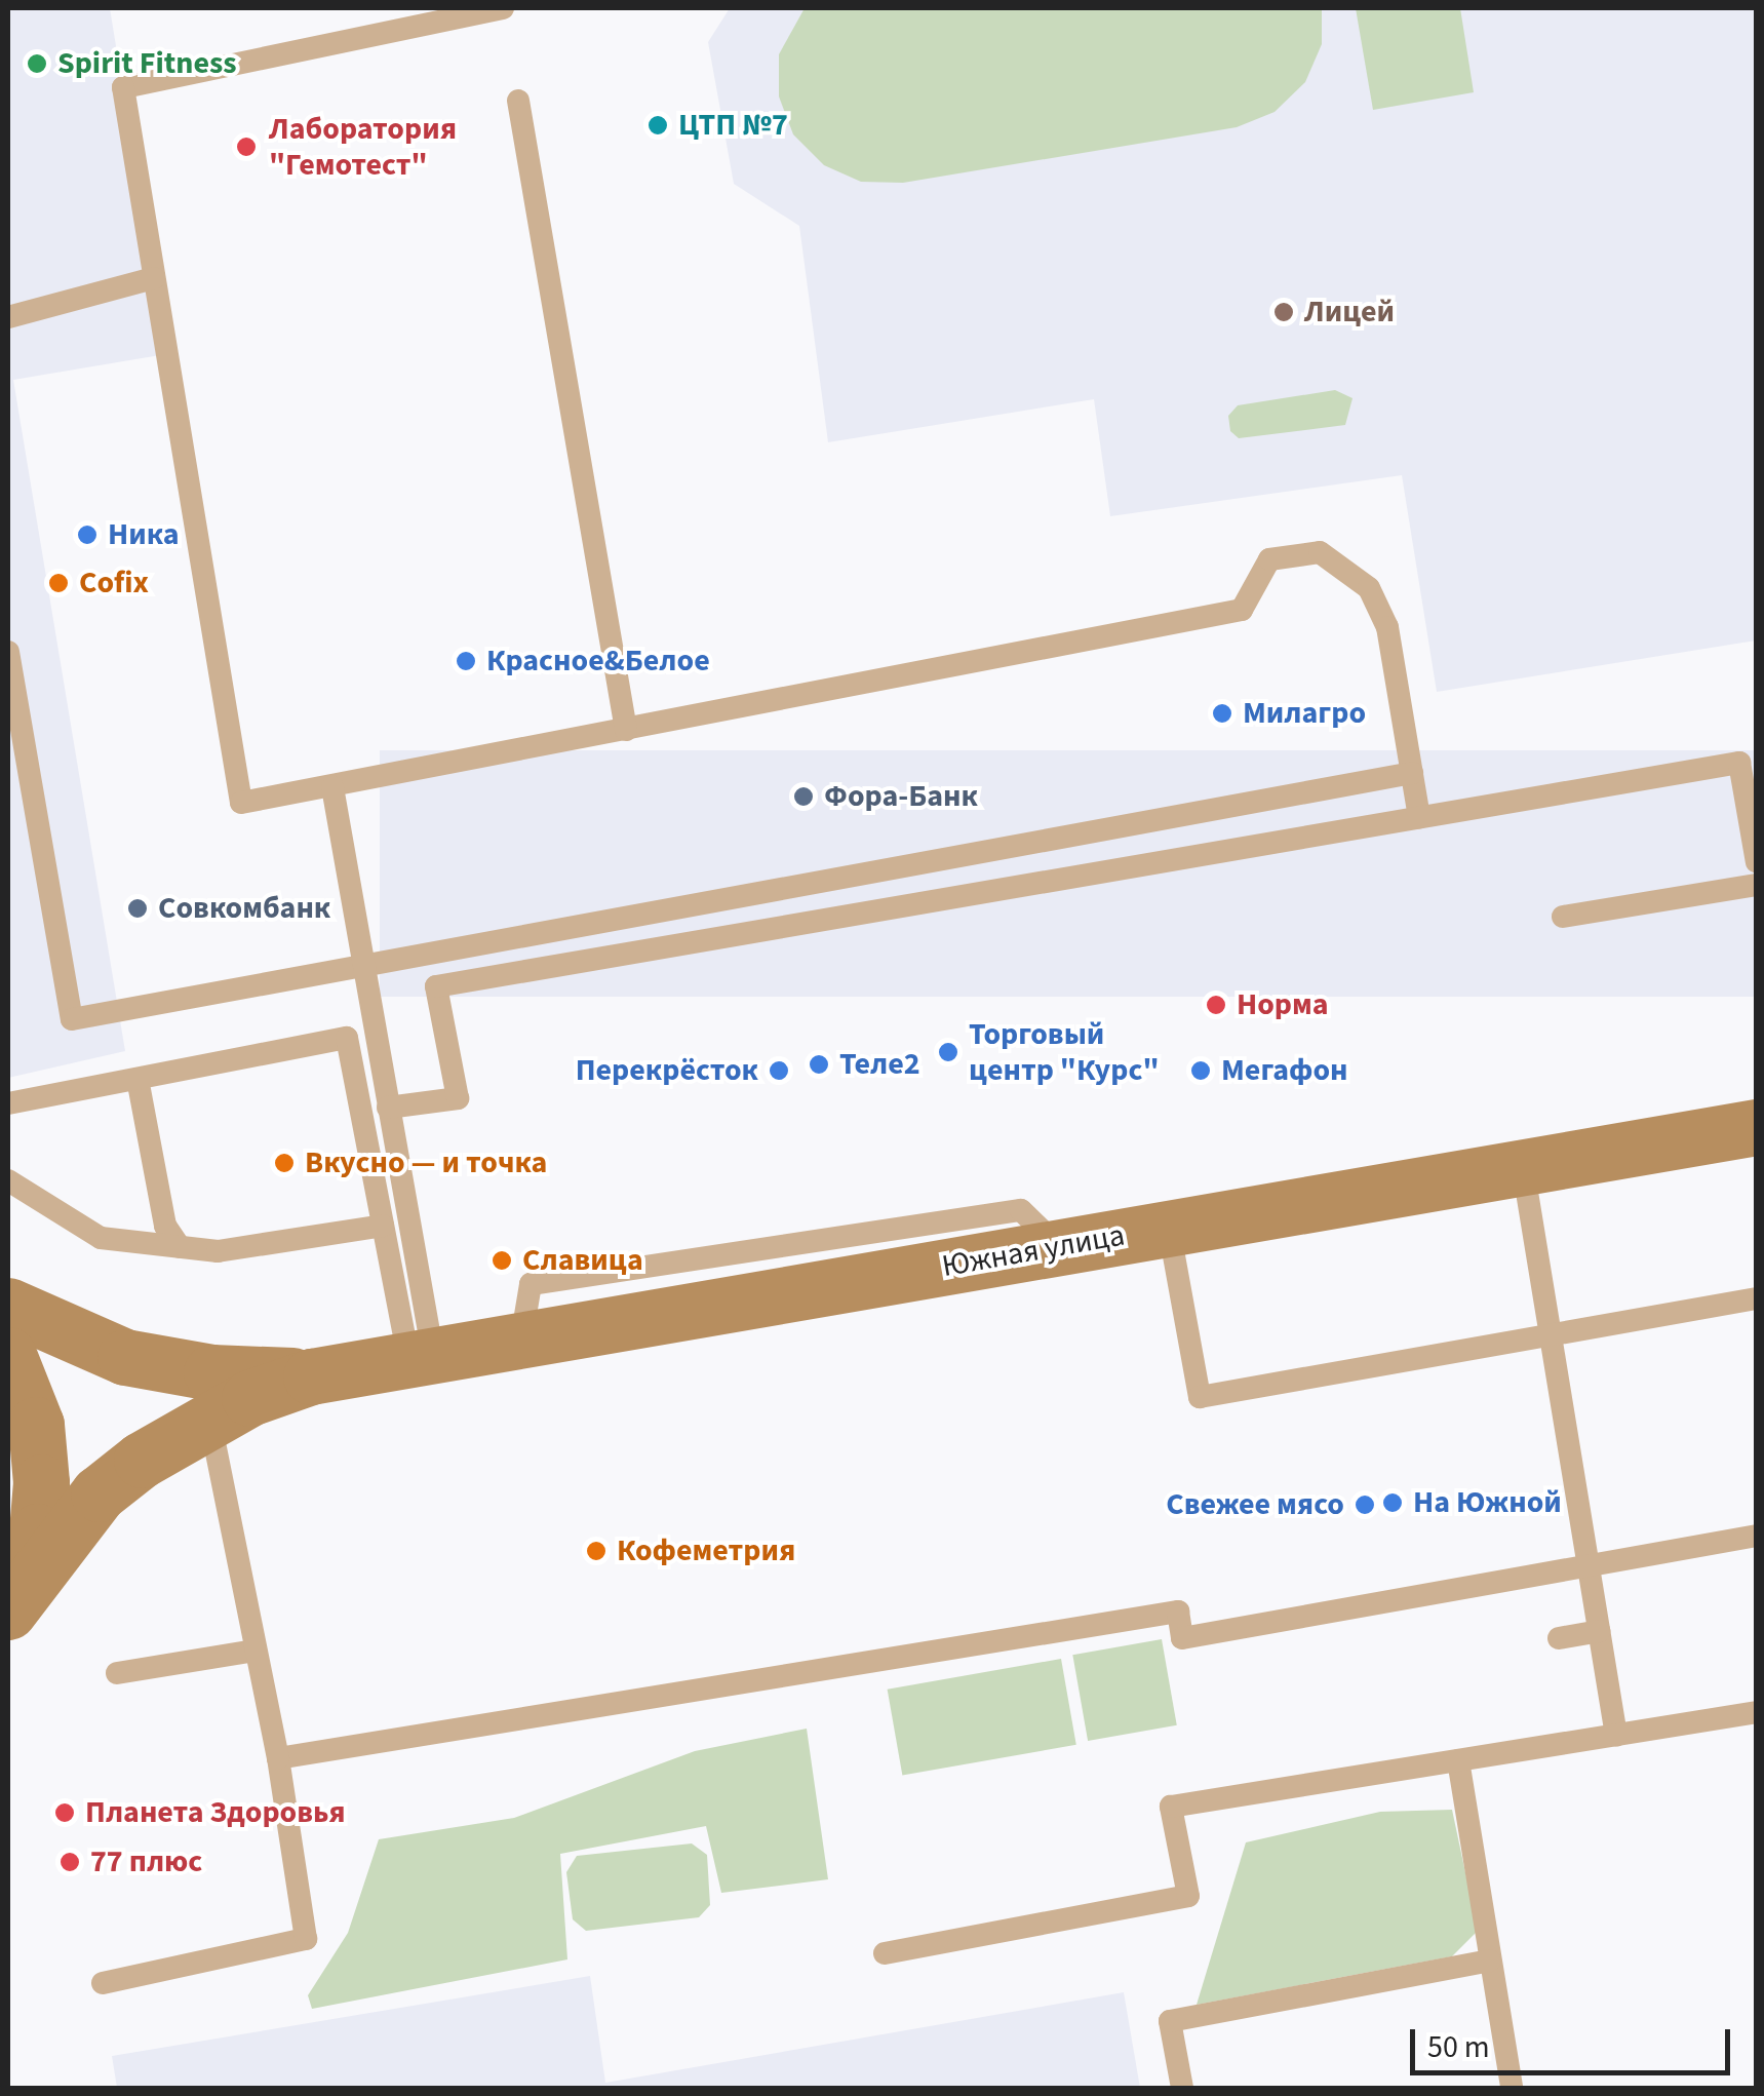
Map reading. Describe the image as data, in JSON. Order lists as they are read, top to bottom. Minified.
{"streets":{"street":["Южная улица"]},"places":["Spirit Fitness","ЦТП №7","Лаборатория \"Гемотест\"","Лицей","Ника","Cofix","Красное&Белое","Милагро","Фора-Банк","Совкомбанк","Норма","Торговый центр \"Курс\"","Теле2","Перекрёсток","Мегафон","Вкусно — и точка","Славица","На Южной","Свежее мясо","Кофеметрия","Планета Здоровья","77 плюс"],"scale_bar":"50 m"}
